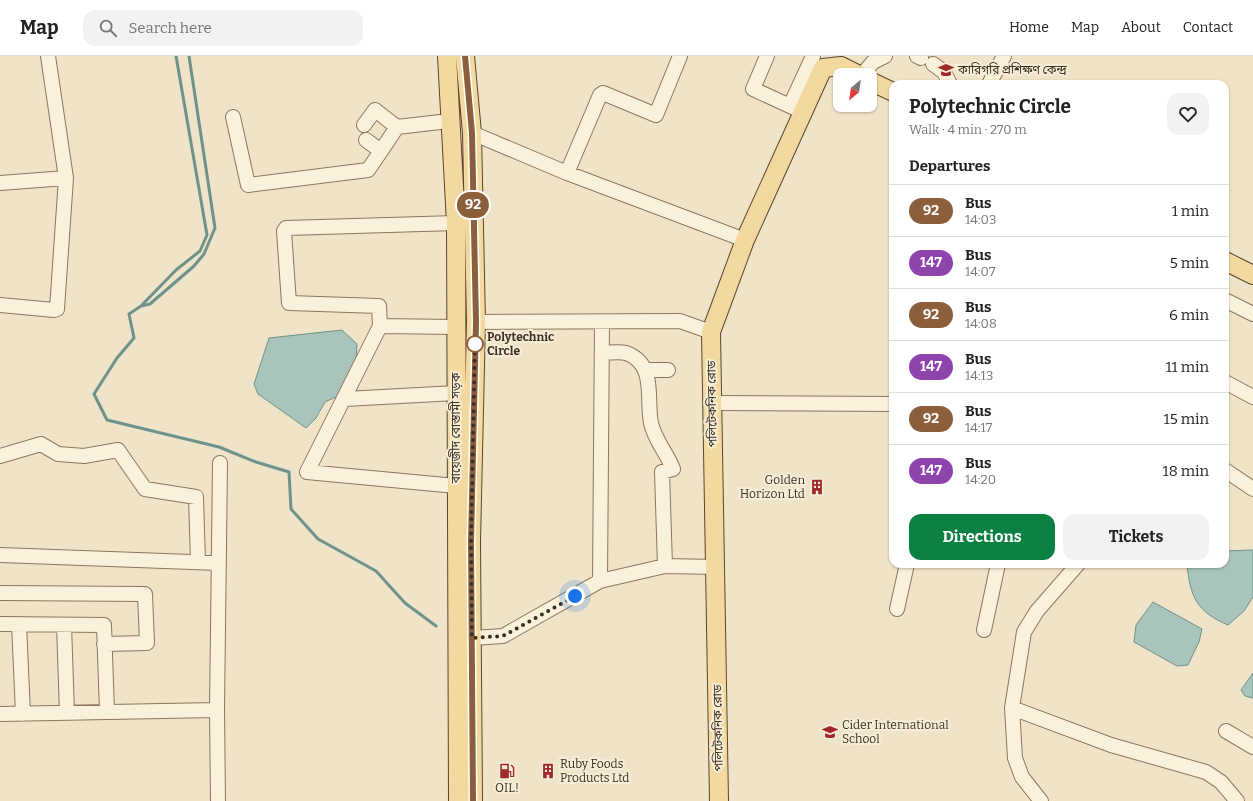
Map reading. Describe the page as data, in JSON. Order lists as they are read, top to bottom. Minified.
{"streets":{"main road":["পলিটেকনিক রোড","বায়েজীদ বোস্তামী সড়ক"]},"places":{"school or university":["কারিগরি প্রশিক্ষণ কেন্দ্র","Cider International School"],"other":["Polytechnic Circle"],"building":["Golden Horizon Ltd","Ruby Foods Products Ltd"],"fuel station":["OIL!"]},"lines":["bus line 92"],"north":"bottom left","page":{"header":"Map","search":"Search here","nav":["Home","Map","About","Contact"],"on_map":"92","heading":[["Polytechnic Circle","Walk · 4 min · 270 m"],"Departures"],"list":[{"mark":"92","name":"Bus","note":"14:03","value":"1 min"},{"mark":"147","name":"Bus","note":"14:07","value":"5 min"},{"mark":"92","name":"Bus","note":"14:08","value":"6 min"},{"mark":"147","name":"Bus","note":"14:13","value":"11 min"},{"mark":"92","name":"Bus","note":"14:17","value":"15 min"},{"mark":"147","name":"Bus","note":"14:20","value":"18 min"}],"buttons":["Directions","Tickets"]}}
